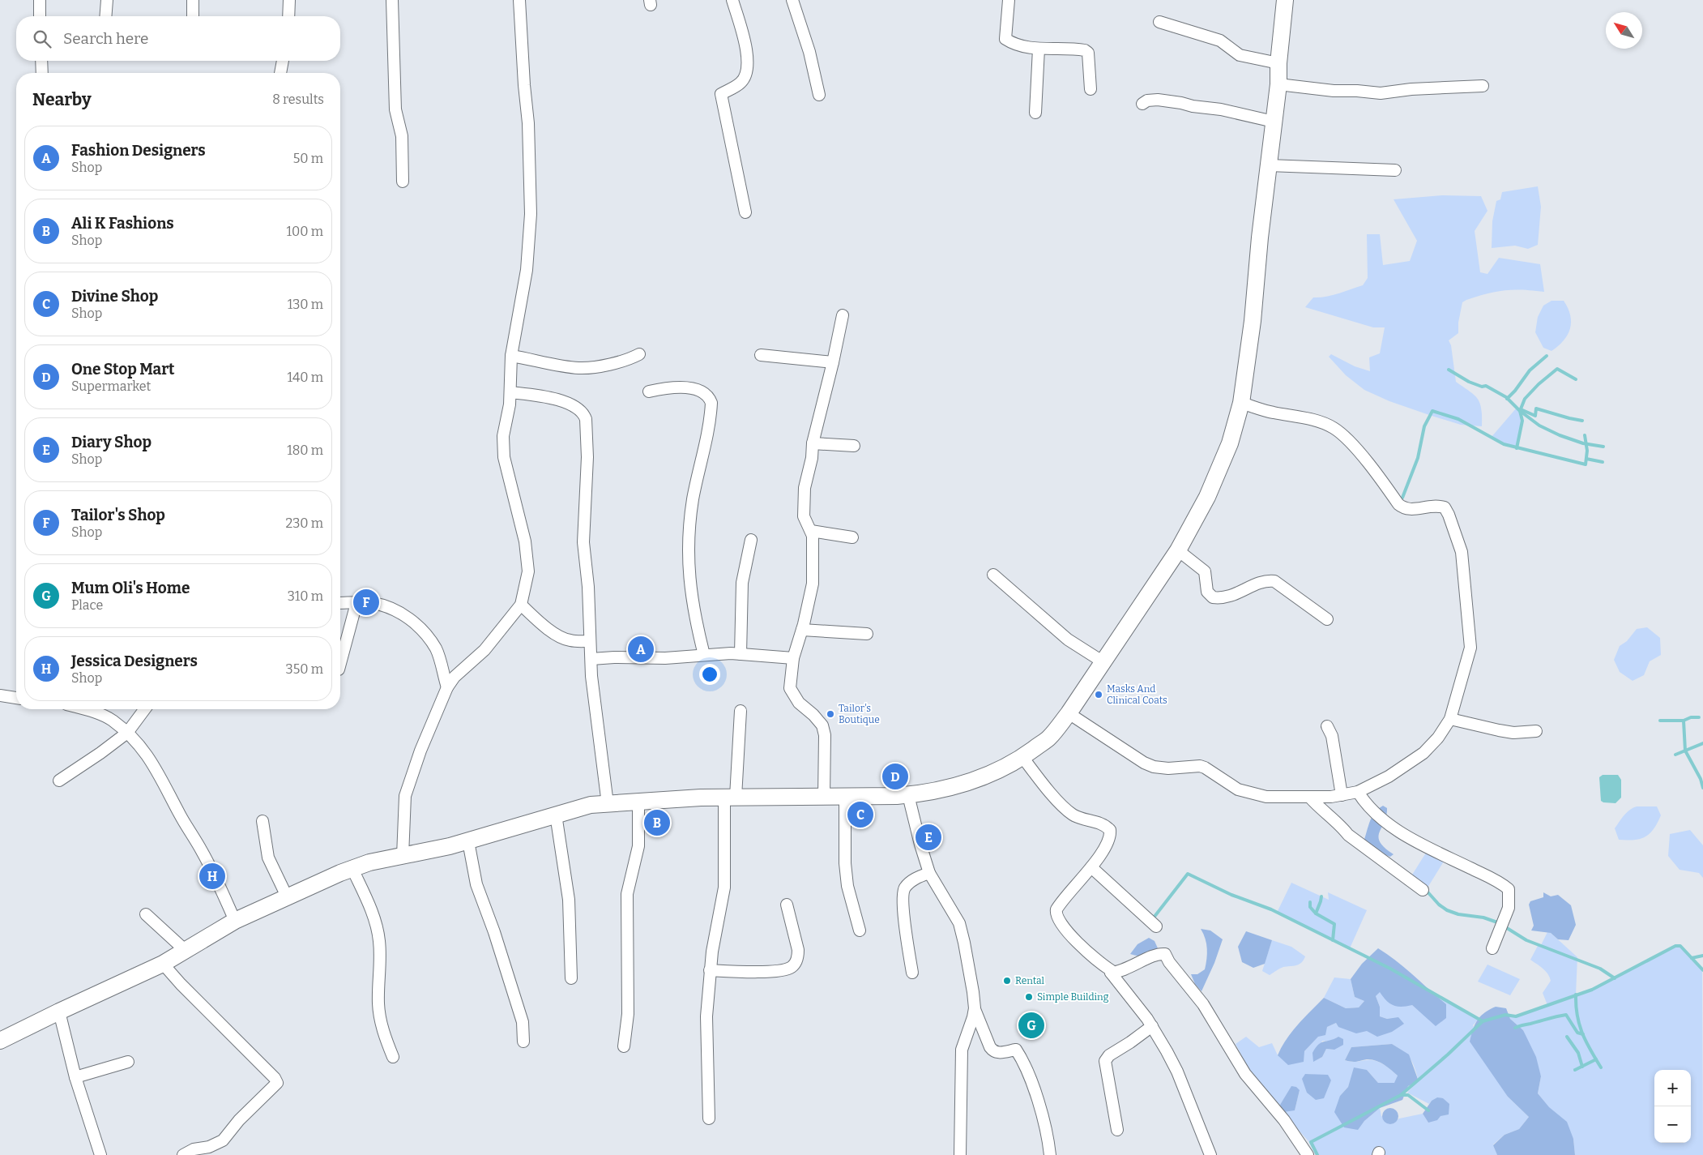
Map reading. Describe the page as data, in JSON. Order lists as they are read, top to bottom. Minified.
{"places":["Masks And Clinical Coats","Tailor's Boutique","Rental","Simple Building"],"north":"top left","page":{"search":"Search here","heading":["Nearby","8 results"],"list":[{"mark":"A","name":"Fashion Designers","note":"Shop","value":"50 m"},{"mark":"B","name":"Ali K Fashions","note":"Shop","value":"100 m"},{"mark":"C","name":"Divine Shop","note":"Shop","value":"130 m"},{"mark":"D","name":"One Stop Mart","note":"Supermarket","value":"140 m"},{"mark":"E","name":"Diary Shop","note":"Shop","value":"180 m"},{"mark":"F","name":"Tailor's Shop","note":"Shop","value":"230 m"},{"mark":"G","name":"Mum Oli's Home","note":"Place","value":"310 m"},{"mark":"H","name":"Jessica Designers","note":"Shop","value":"350 m"}],"pins":["F","A","D","C","B","E","H","G"],"map_buttons":["+","−"]}}
